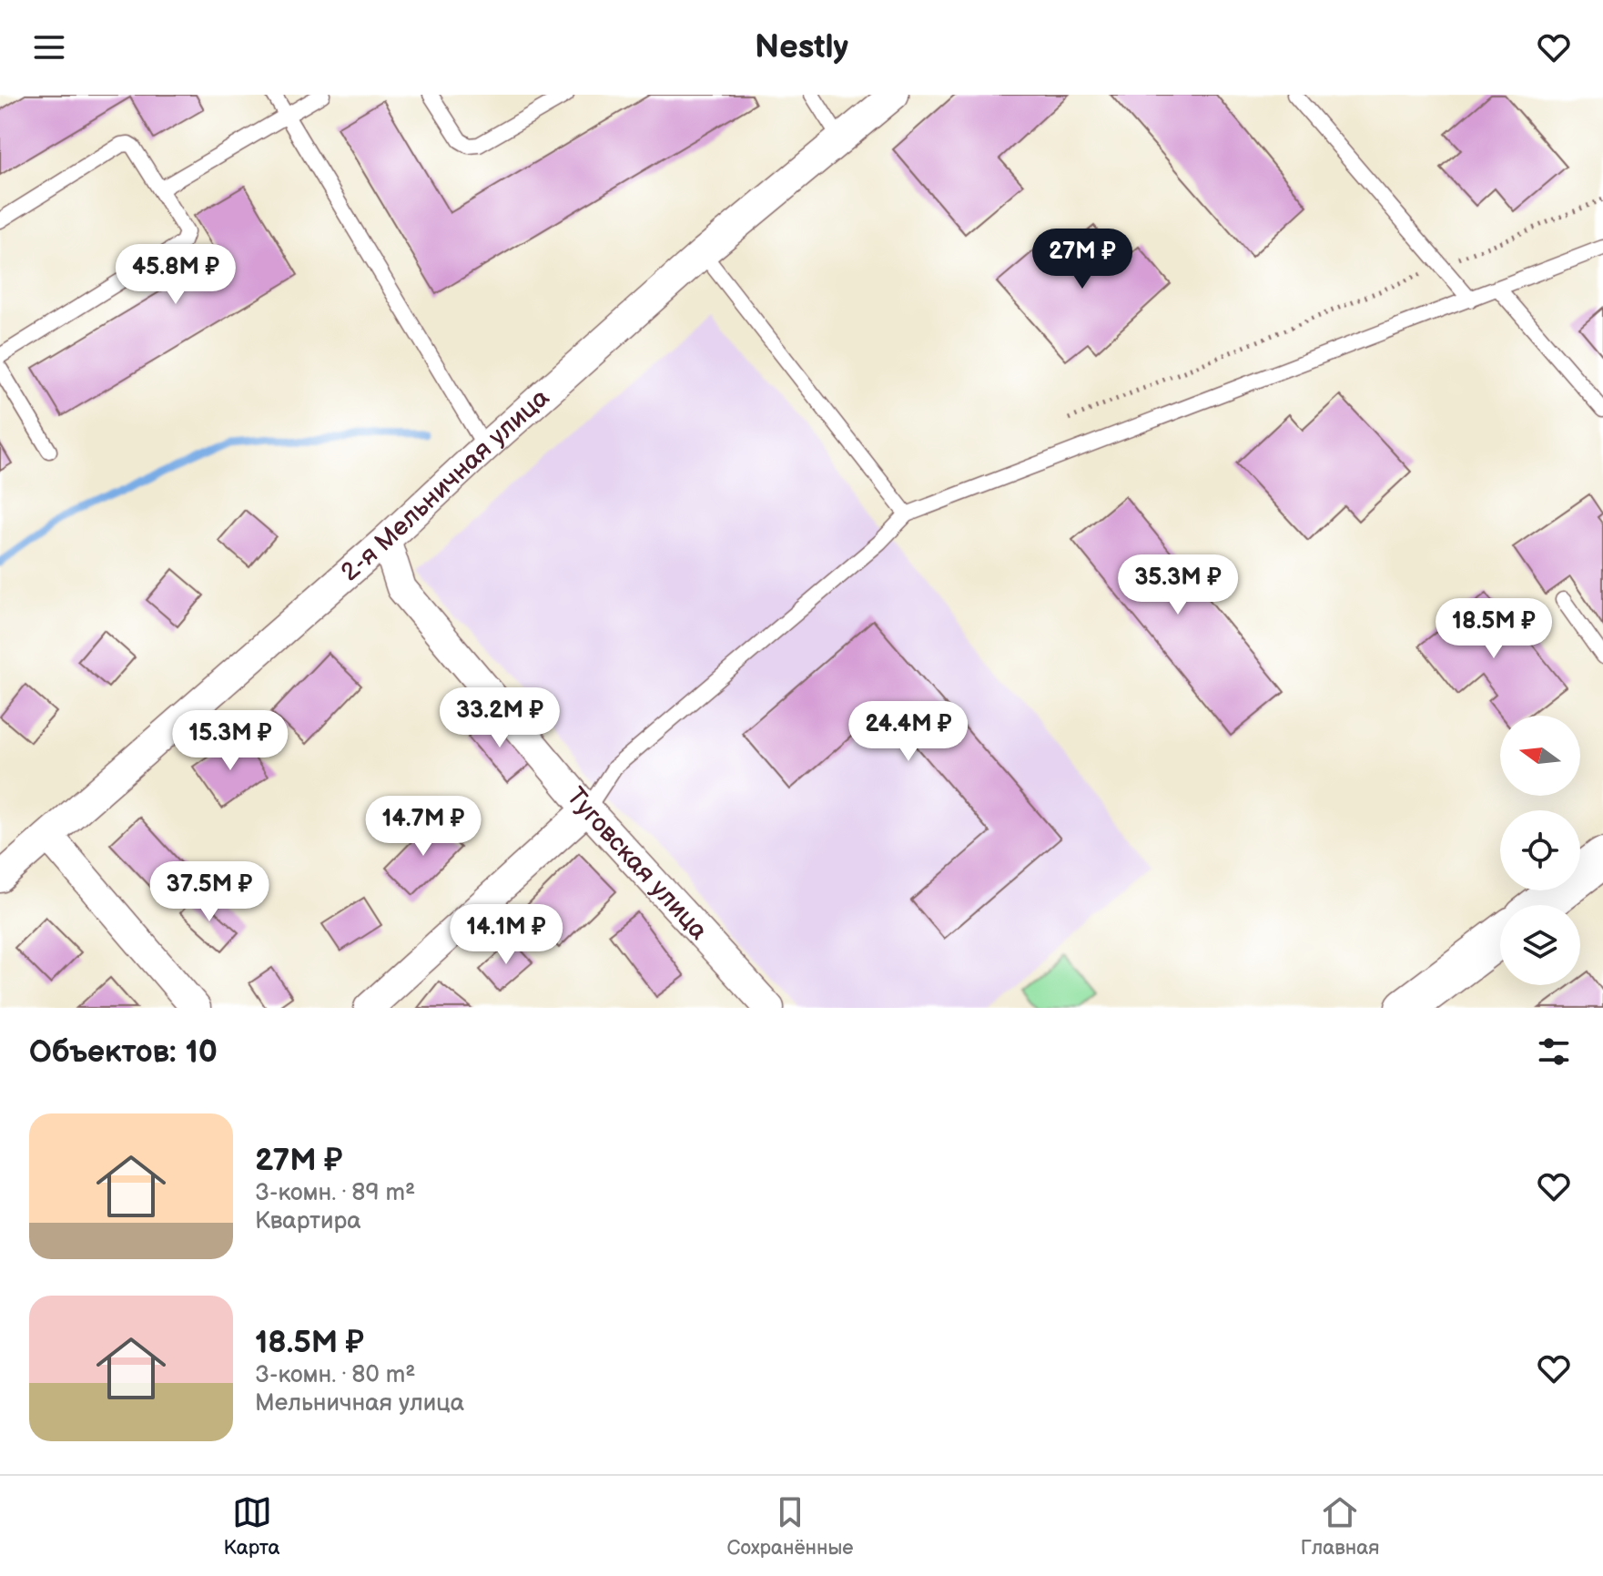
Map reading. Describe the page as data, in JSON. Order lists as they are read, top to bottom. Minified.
{"streets":{"street":["2-я Мельничная улица","Туговская улица"]},"crossings":[["2-я Мельничная улица","Туговская улица"]],"north":"left","page":{"header":"Nestly","price":["27M ₽","45.8M ₽","35.3M ₽","18.5M ₽","33.2M ₽","24.4M ₽","15.3M ₽","14.7M ₽","37.5M ₽","14.1M ₽"],"heading":"Объектов: 10","list":[{"name":"27M ₽","note":"3-комн. · 89 m² · Квартира"},{"name":"18.5M ₽","note":"3-комн. · 80 m² · Мельничная улица"}],"tabs":["Карта","Сохранённые","Главная"]}}
